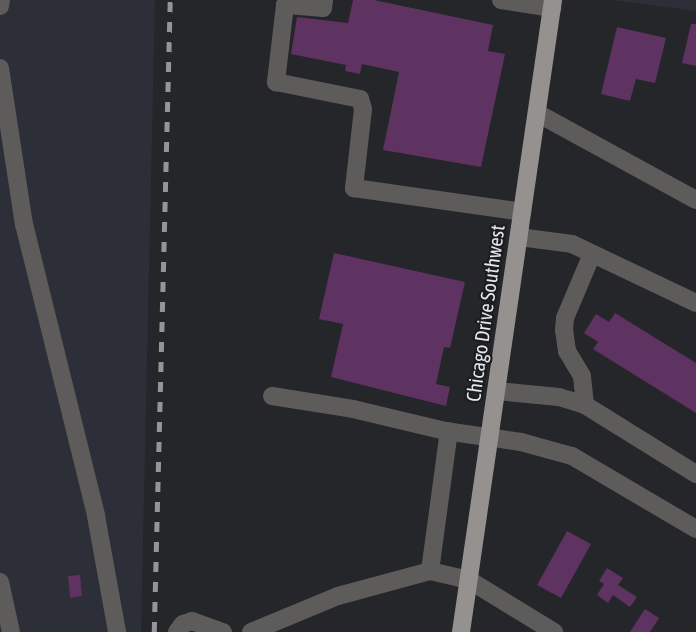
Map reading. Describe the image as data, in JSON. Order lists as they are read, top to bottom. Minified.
{"streets":{"main road":["Chicago Drive Southwest"]}}
